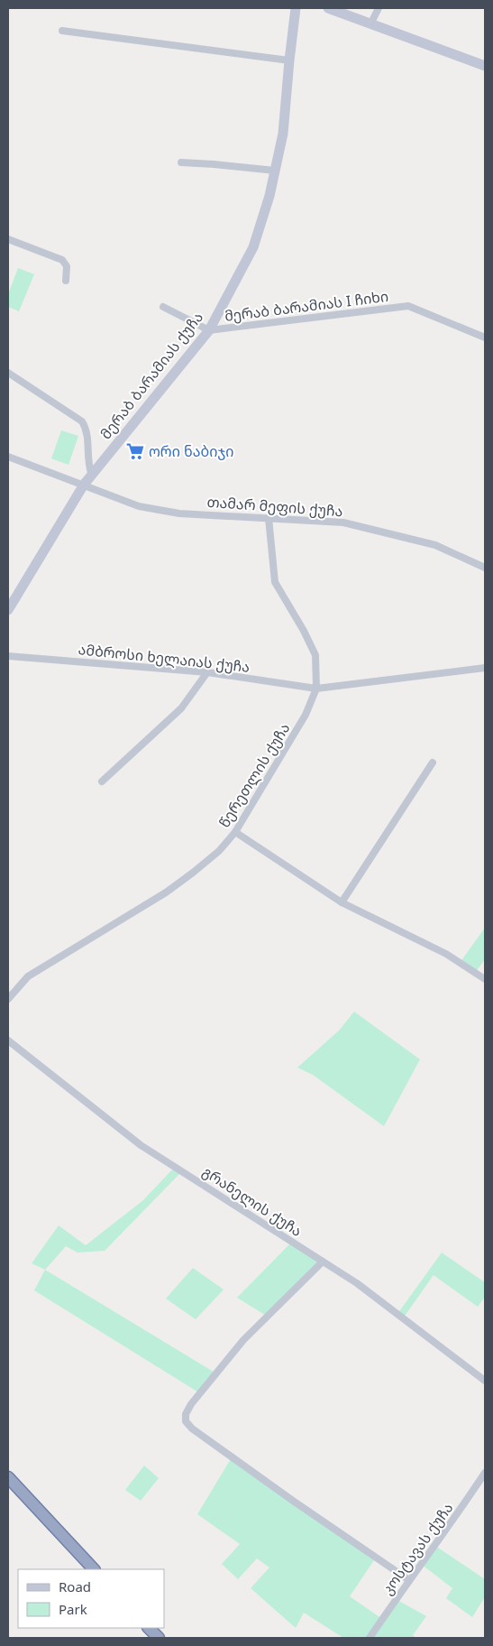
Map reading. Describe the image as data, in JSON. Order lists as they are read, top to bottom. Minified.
{"streets":{"main road":["მერაბ ბარამიას ქუჩა"],"street":["მერაბ ბარამიას I ჩიხი","თამარ მეფის ქუჩა","ამბროსი ხელაიას ქუჩა","წერეთლის ქუჩა","გრანელის ქუჩა","კოსტავას ქუჩა"]},"crossings":[["მერაბ ბარამიას I ჩიხი","მერაბ ბარამიას ქუჩა"],["მერაბ ბარამიას ქუჩა","თამარ მეფის ქუჩა"],["თამარ მეფის ქუჩა","წერეთლის ქუჩა"],["ამბროსი ხელაიას ქუჩა","წერეთლის ქუჩა"]],"places":{"supermarket":["ორი ნაბიჯი"]},"legend":["Road","Park"]}
